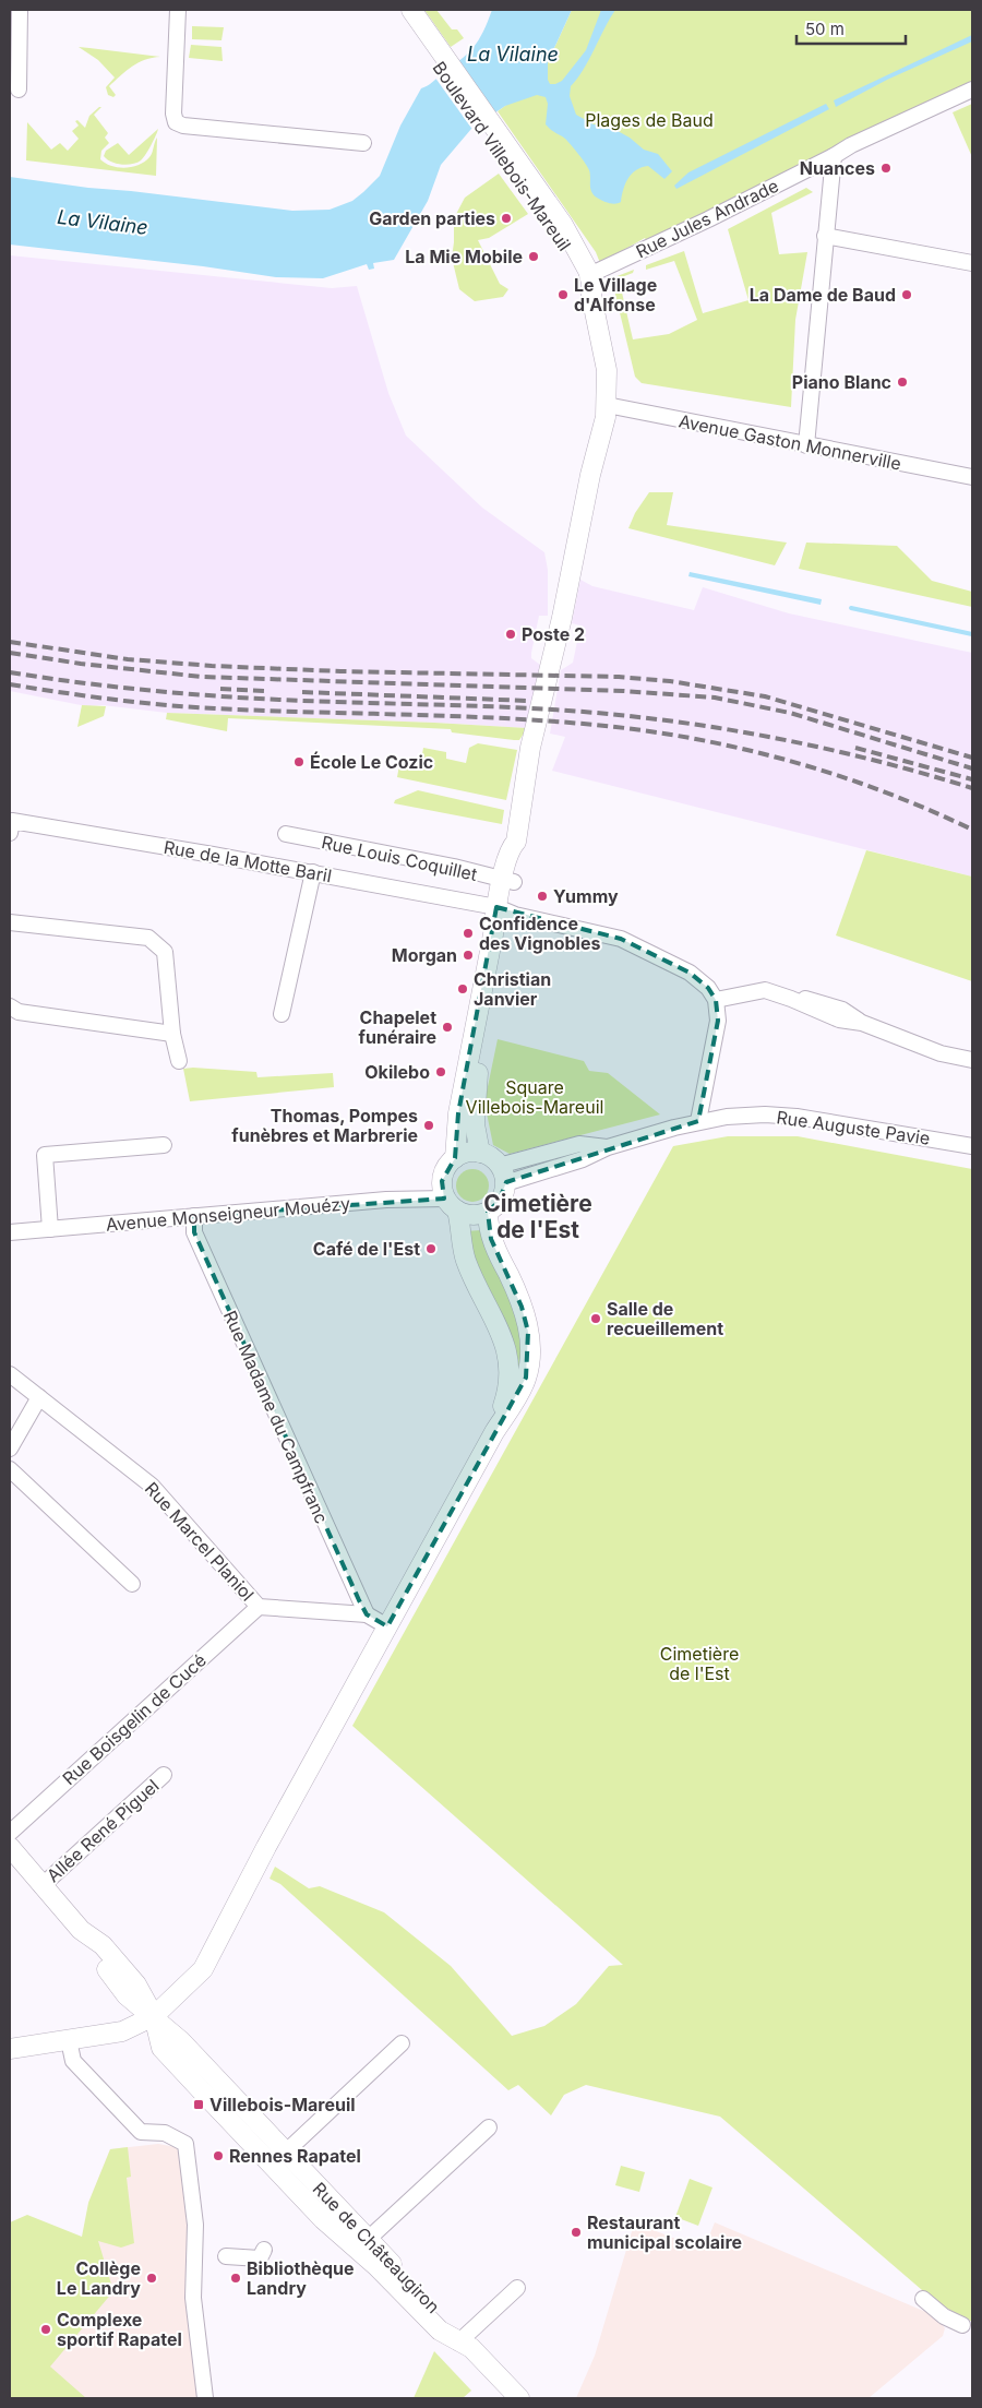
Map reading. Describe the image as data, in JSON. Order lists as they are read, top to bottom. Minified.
{"streets":{"main road":["Boulevard Villebois-Mareuil","Rue de Châteaugiron"],"street":["Rue Jules Andrade","Avenue Gaston Monnerville","Rue Louis Coquillet","Rue de la Motte Baril","Rue Auguste Pavie","Avenue Monseigneur Mouézy","Rue Madame du Campfranc","Rue Marcel Planiol","Rue Boisgelin de Cucé","Allée René Piguel"]},"crossings":[["Boulevard Villebois-Mareuil","Rue Jules Andrade"],["Rue Auguste Pavie","Avenue Monseigneur Mouézy"],["Avenue Monseigneur Mouézy","Rue Madame du Campfranc"],["Rue Madame du Campfranc","Rue Marcel Planiol"],["Rue Marcel Planiol","Rue Boisgelin de Cucé"],["Allée René Piguel","Rue de Châteaugiron"]],"districts":["Cimetière de l'Est"],"water":["La Vilaine"],"parks":["Plages de Baud","Square Villebois-Mareuil","Cimetière de l'Est"],"places":{"other":["Nuances","Garden parties","La Mie Mobile","Le Village d'Alfonse","La Dame de Baud","Piano Blanc","Poste 2","École Le Cozic","Yummy","Confidence des Vignobles","Morgan","Christian Janvier","Chapelet funéraire","Okilebo","Thomas, Pompes funèbres et Marbrerie","Café de l'Est","Salle de recueillement","Rennes Rapatel","Restaurant municipal scolaire","Collège Le Landry","Bibliothèque Landry","Complexe sportif Rapatel"],"transit":["Villebois-Mareuil"]},"scale_bar":"50 m"}
